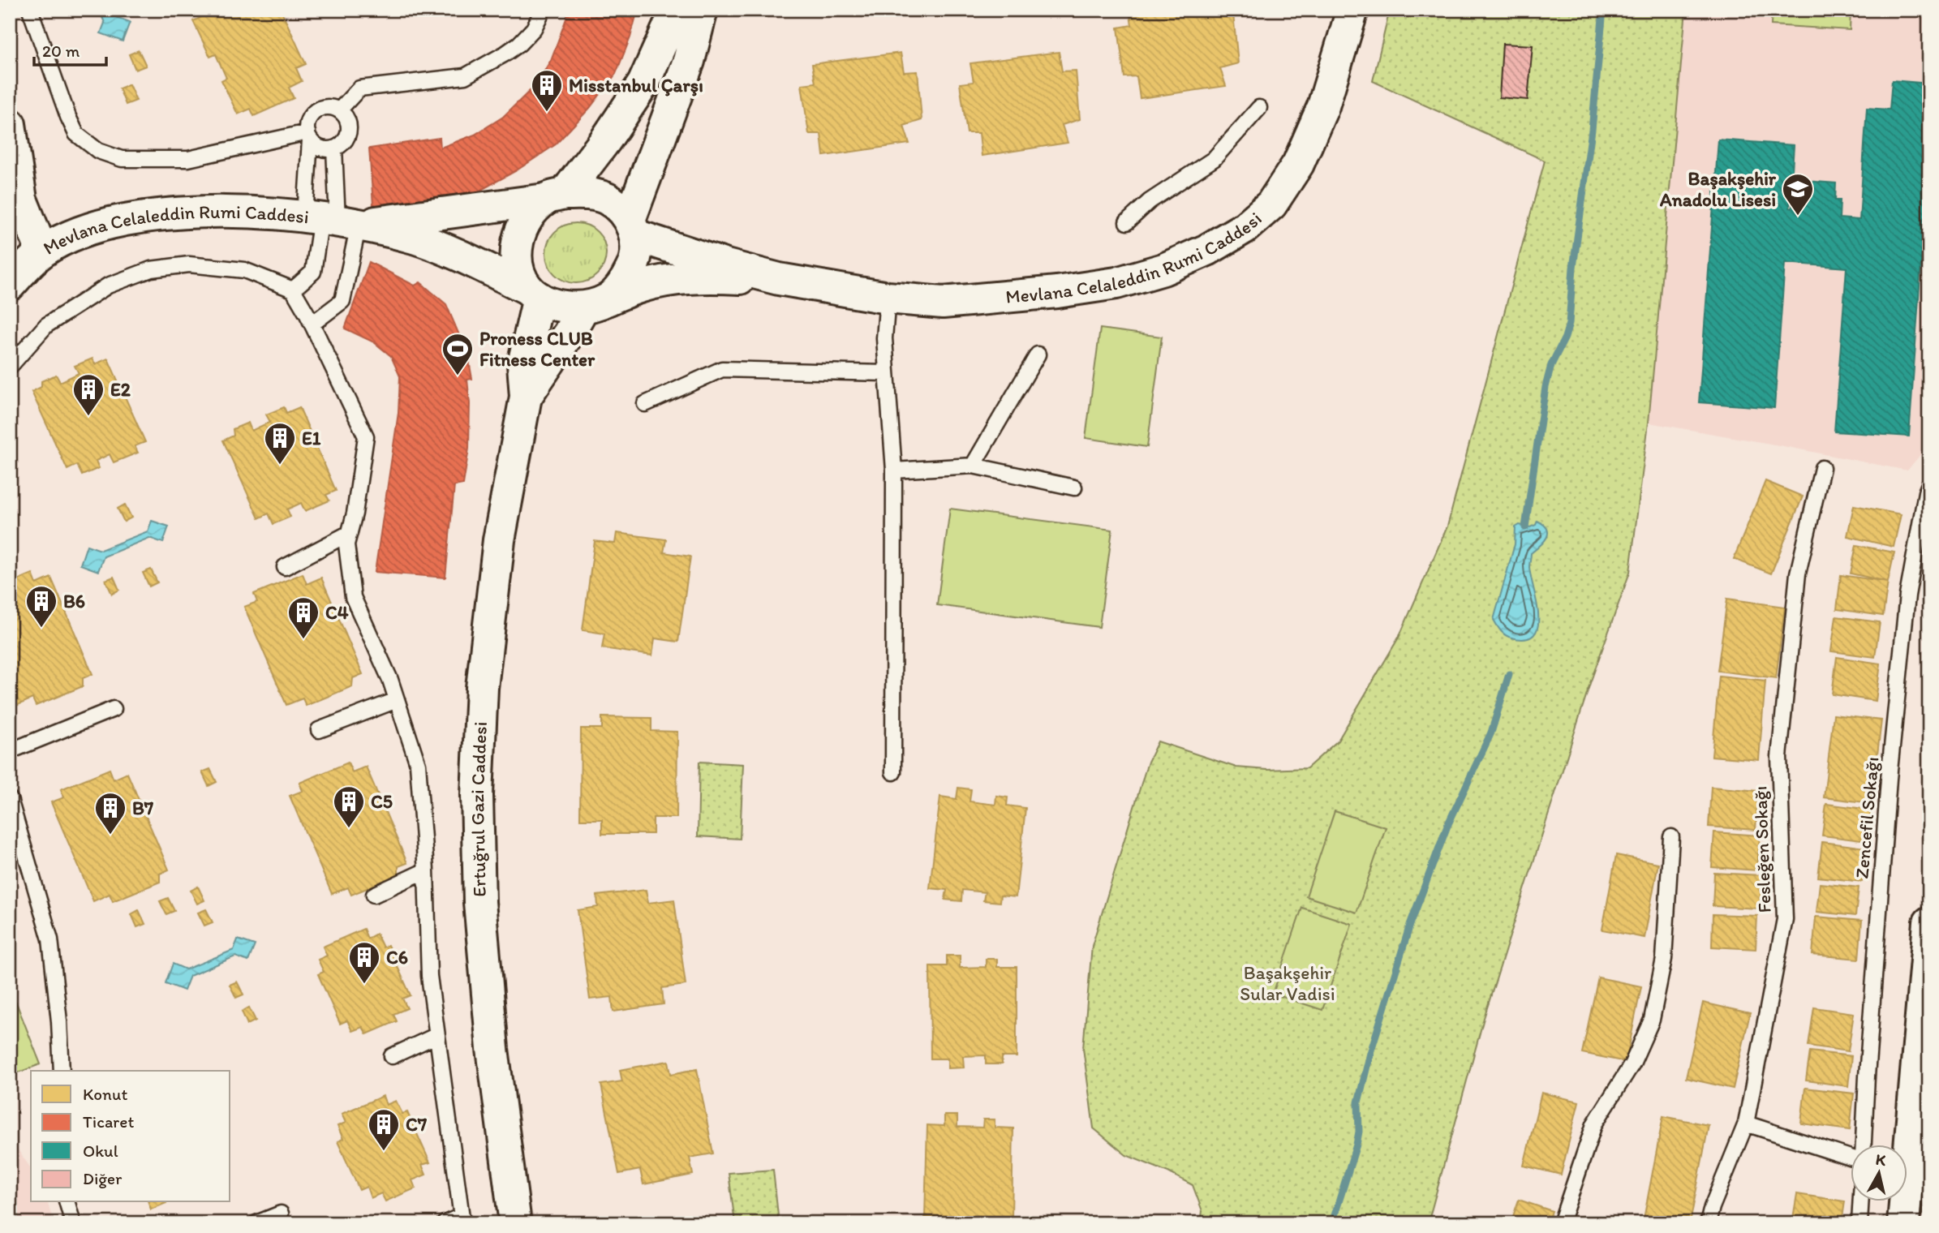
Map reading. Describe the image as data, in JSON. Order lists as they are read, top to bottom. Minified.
{"streets":{"street":["Mevlana Celaleddin Rumi Caddesi","Ertuğrul Gazi Caddesi"],"lane":["Zencefil Sokağı","Fesleğen Sokağı"]},"parks":["Başakşehir Sular Vadisi"],"places":{"building":["Misstanbul Çarşı","E2","E1","B6","C4","C5","B7","C6","C7"],"school or university":["Başakşehir Anadolu Lisesi"],"sports":["Proness CLUB Fitness Center"]},"legend":["Konut","Ticaret","Okul","Diğer"],"scale_bar":"20 m","north":"top"}
